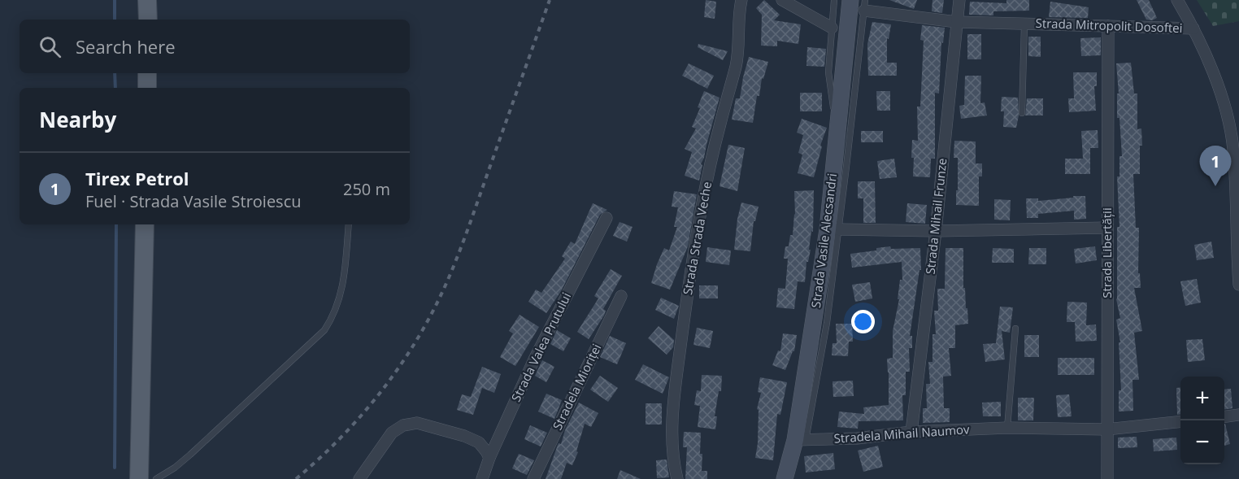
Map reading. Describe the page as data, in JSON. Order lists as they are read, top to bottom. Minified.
{"streets":{"main road":["Strada Vasile Alecsandri"],"street":["Strada Mitropolit Dosoftei","Strada Mihail Frunze","Strada Strada Veche","Strada Libertății","Strada Valea Prutului","Stradela Mioriței","Stradela Mihail Naumov"]},"crossings":[["Strada Mitropolit Dosoftei","Strada Mihail Frunze"],["Strada Mitropolit Dosoftei","Strada Libertății"],["Strada Mihail Frunze","Stradela Mihail Naumov"],["Strada Vasile Alecsandri","Stradela Mihail Naumov"],["Strada Libertății","Stradela Mihail Naumov"]],"page":{"search":"Search here","heading":"Nearby","pins":"1","list":[{"mark":"1","name":"Tirex Petrol","note":"Fuel · Strada Vasile Stroiescu","value":"250 m"}],"map_buttons":["+","−"]}}
